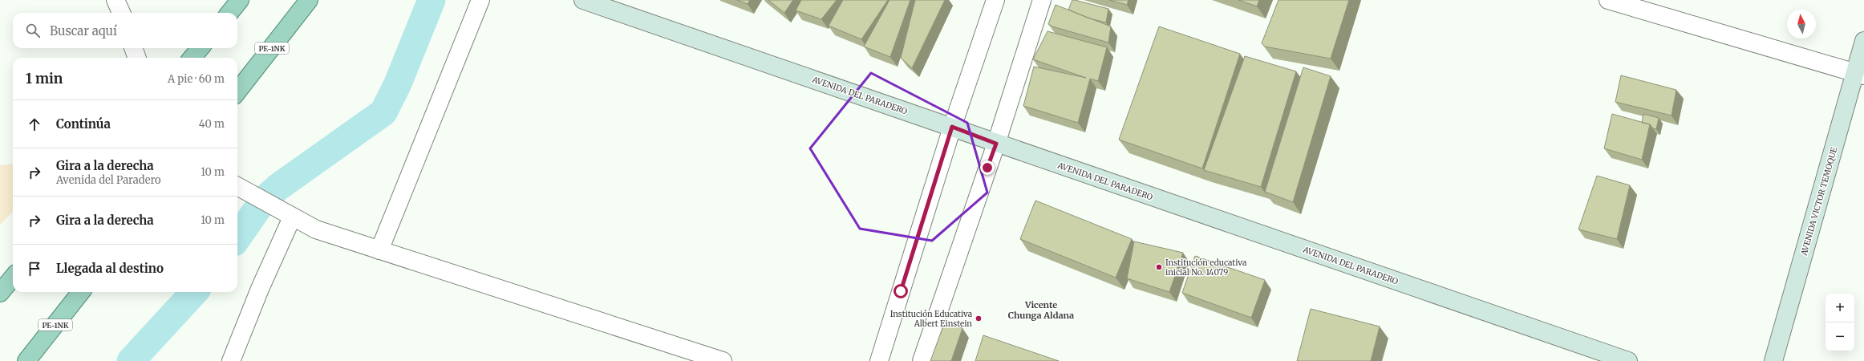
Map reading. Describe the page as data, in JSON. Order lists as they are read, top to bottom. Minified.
{"streets":{"main road":["PE-1NK"],"street":["AVENIDA DEL PARADERO","AVENIDA VICTOR TEMOQUE"]},"districts":["Vicente Chunga Aldana"],"places":["Institución educativa inicial No. 14079","Institución Educativa Albert Einstein"],"north":"top","page":{"search":"Buscar aquí","heading":["1 min","A pie · 60 m"],"list":[["Continúa","40 m"],["Gira a la derecha","Avenida del Paradero","10 m"],["Gira a la derecha","10 m"],"Llegada al destino"],"map_buttons":["+","−"]}}
